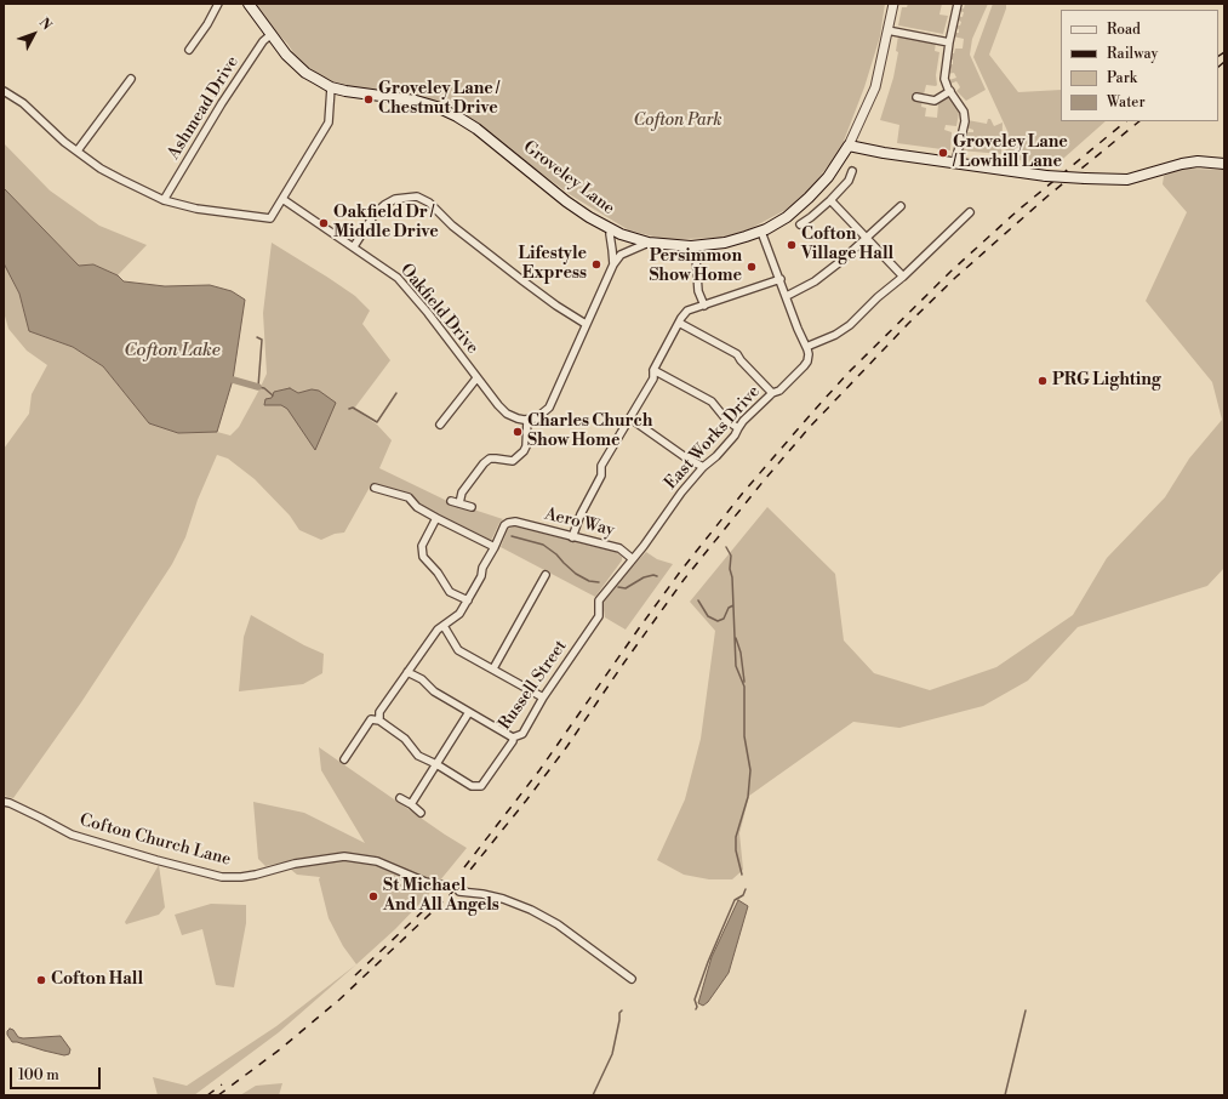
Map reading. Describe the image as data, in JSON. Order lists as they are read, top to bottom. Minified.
{"streets":{"main road":["Groveley Lane"],"street":["Ashmead Drive","Oakfield Drive","East Works Drive","Aero Way","Russell Street","Cofton Church Lane"]},"crossings":[["Ashmead Drive","Groveley Lane"],["East Works Drive","Aero Way"],["East Works Drive","Russell Street"],["Aero Way","Russell Street"]],"water":["Cofton Lake"],"parks":["Cofton Park"],"places":["Groveley Lane / Chestnut Drive","Groveley Lane / Lowhill Lane","Oakfield Dr / Middle Drive","Cofton Village Hall","Lifestyle Express","Persimmon Show Home","PRG Lighting","Charles Church Show Home","St Michael And All Angels","Cofton Hall"],"legend":["Road","Railway","Park","Water"],"scale_bar":"100 m","north":"top right"}
